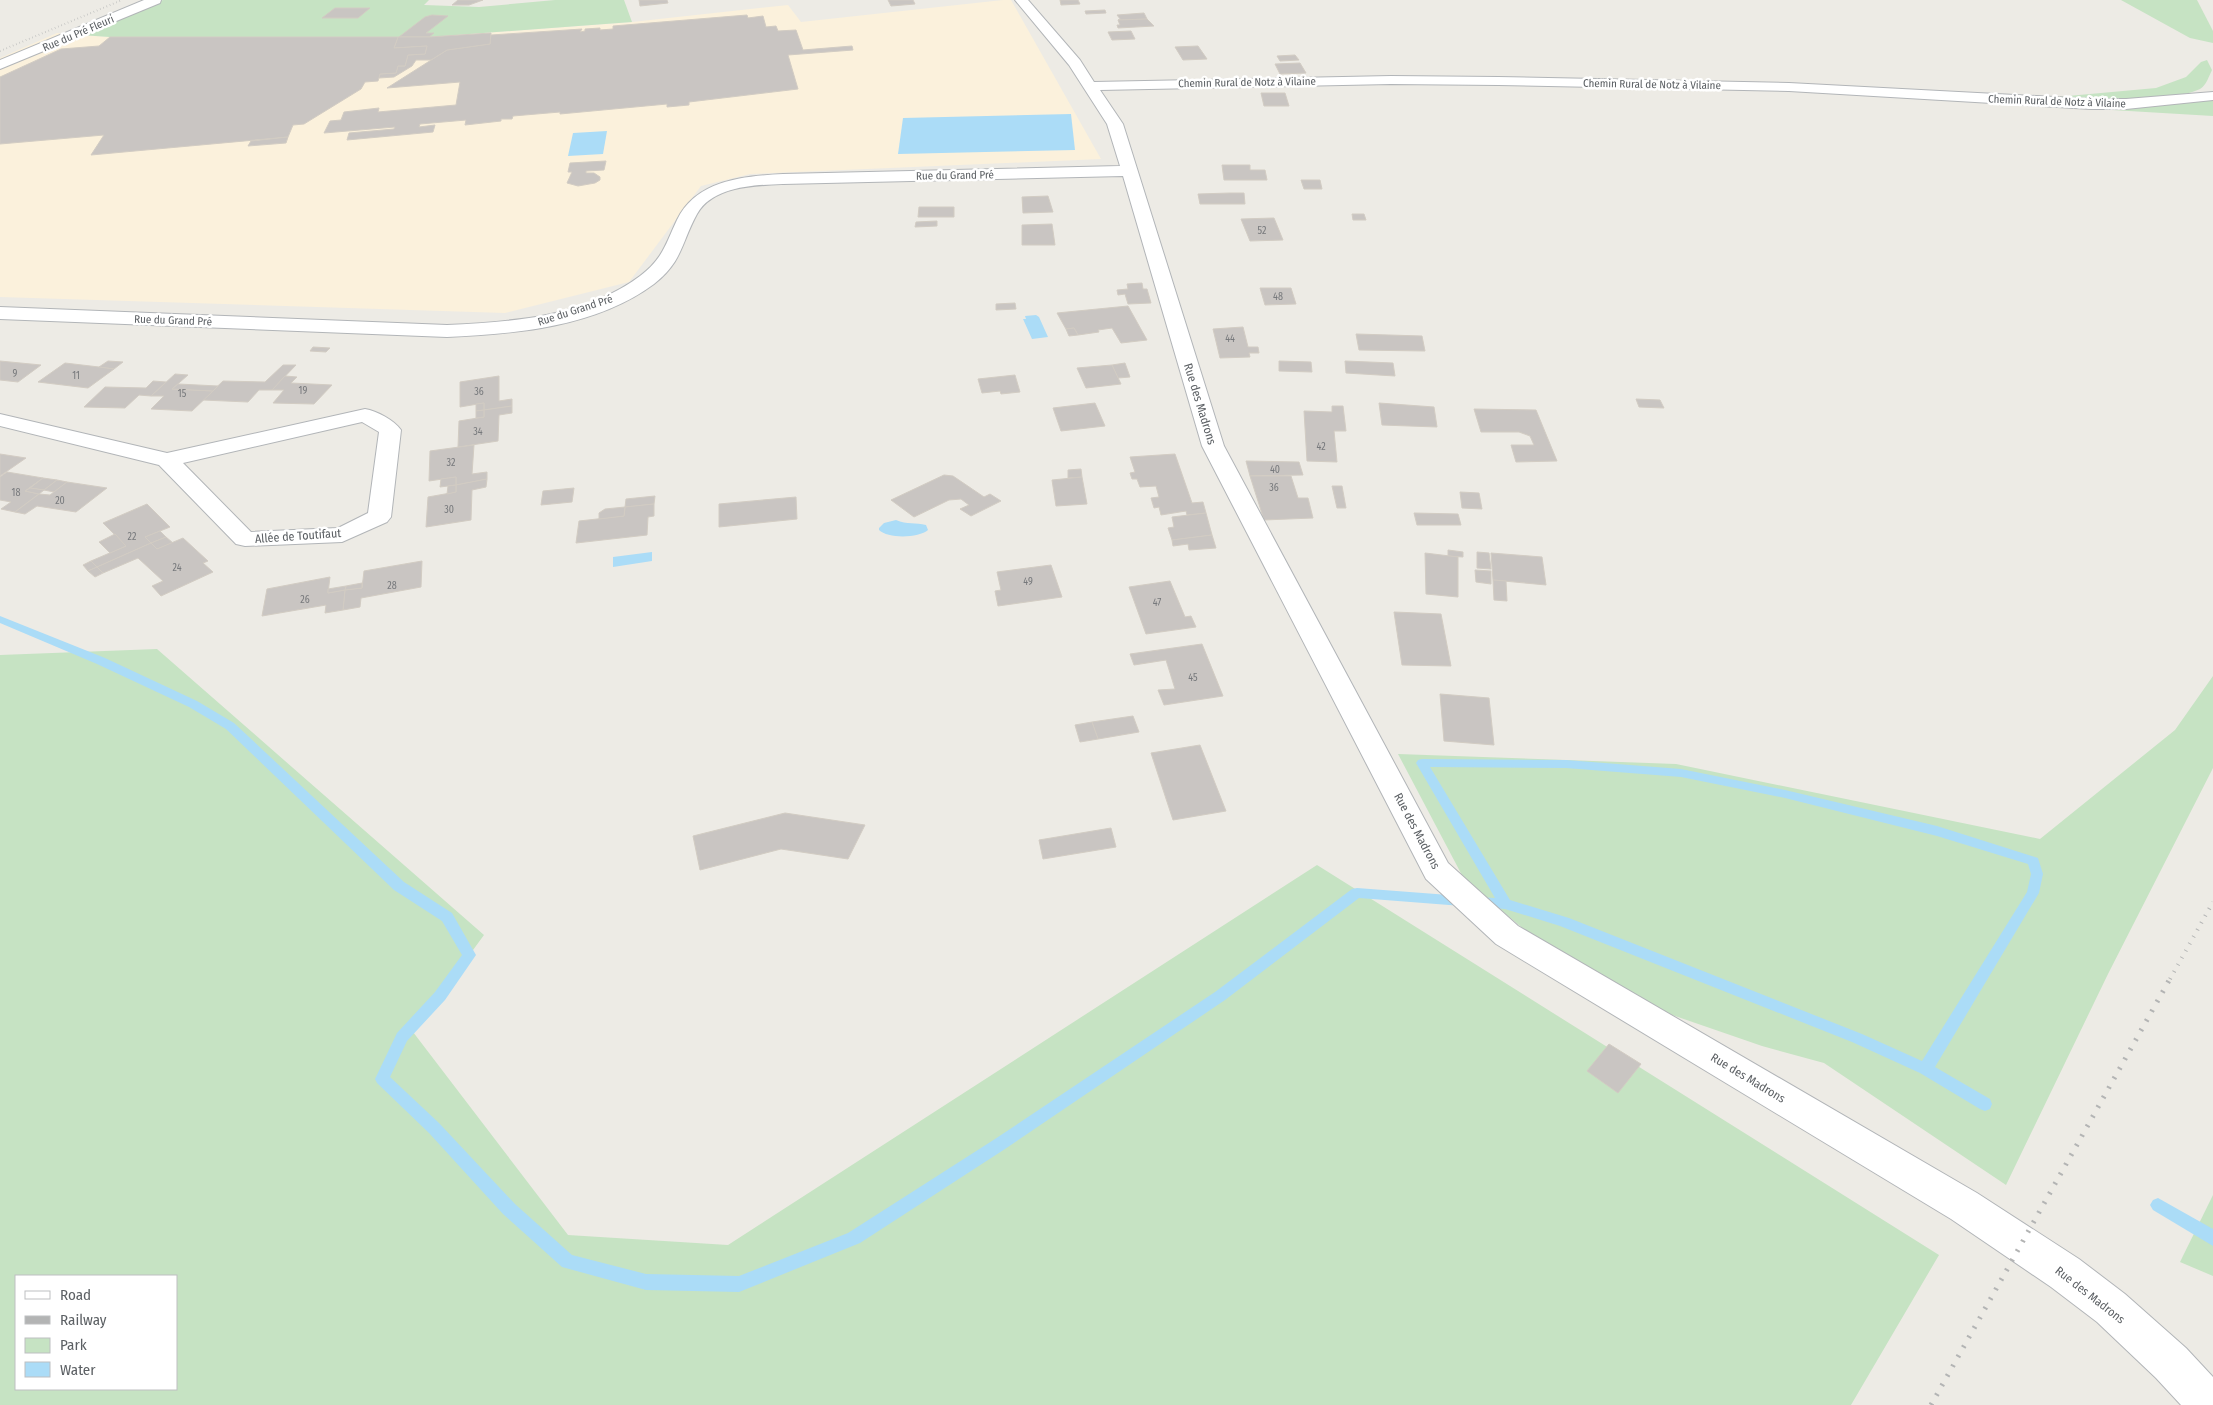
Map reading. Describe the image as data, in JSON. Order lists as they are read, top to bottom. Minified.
{"streets":{"street":["Rue du Pré Fleuri","Chemin Rural de Notz à Vilaine","Rue du Grand Pré","Rue des Madrons","Allée de Toutifaut"]},"crossings":[["Chemin Rural de Notz à Vilaine","Rue des Madrons"],["Rue du Grand Pré","Rue des Madrons"]],"house_numbers":["52","48","44","9","11","19","36","15","34","42","32","40","36","18","20","30","22","24","49","28","26","47","45"],"legend":["Road","Railway","Park","Water"]}
